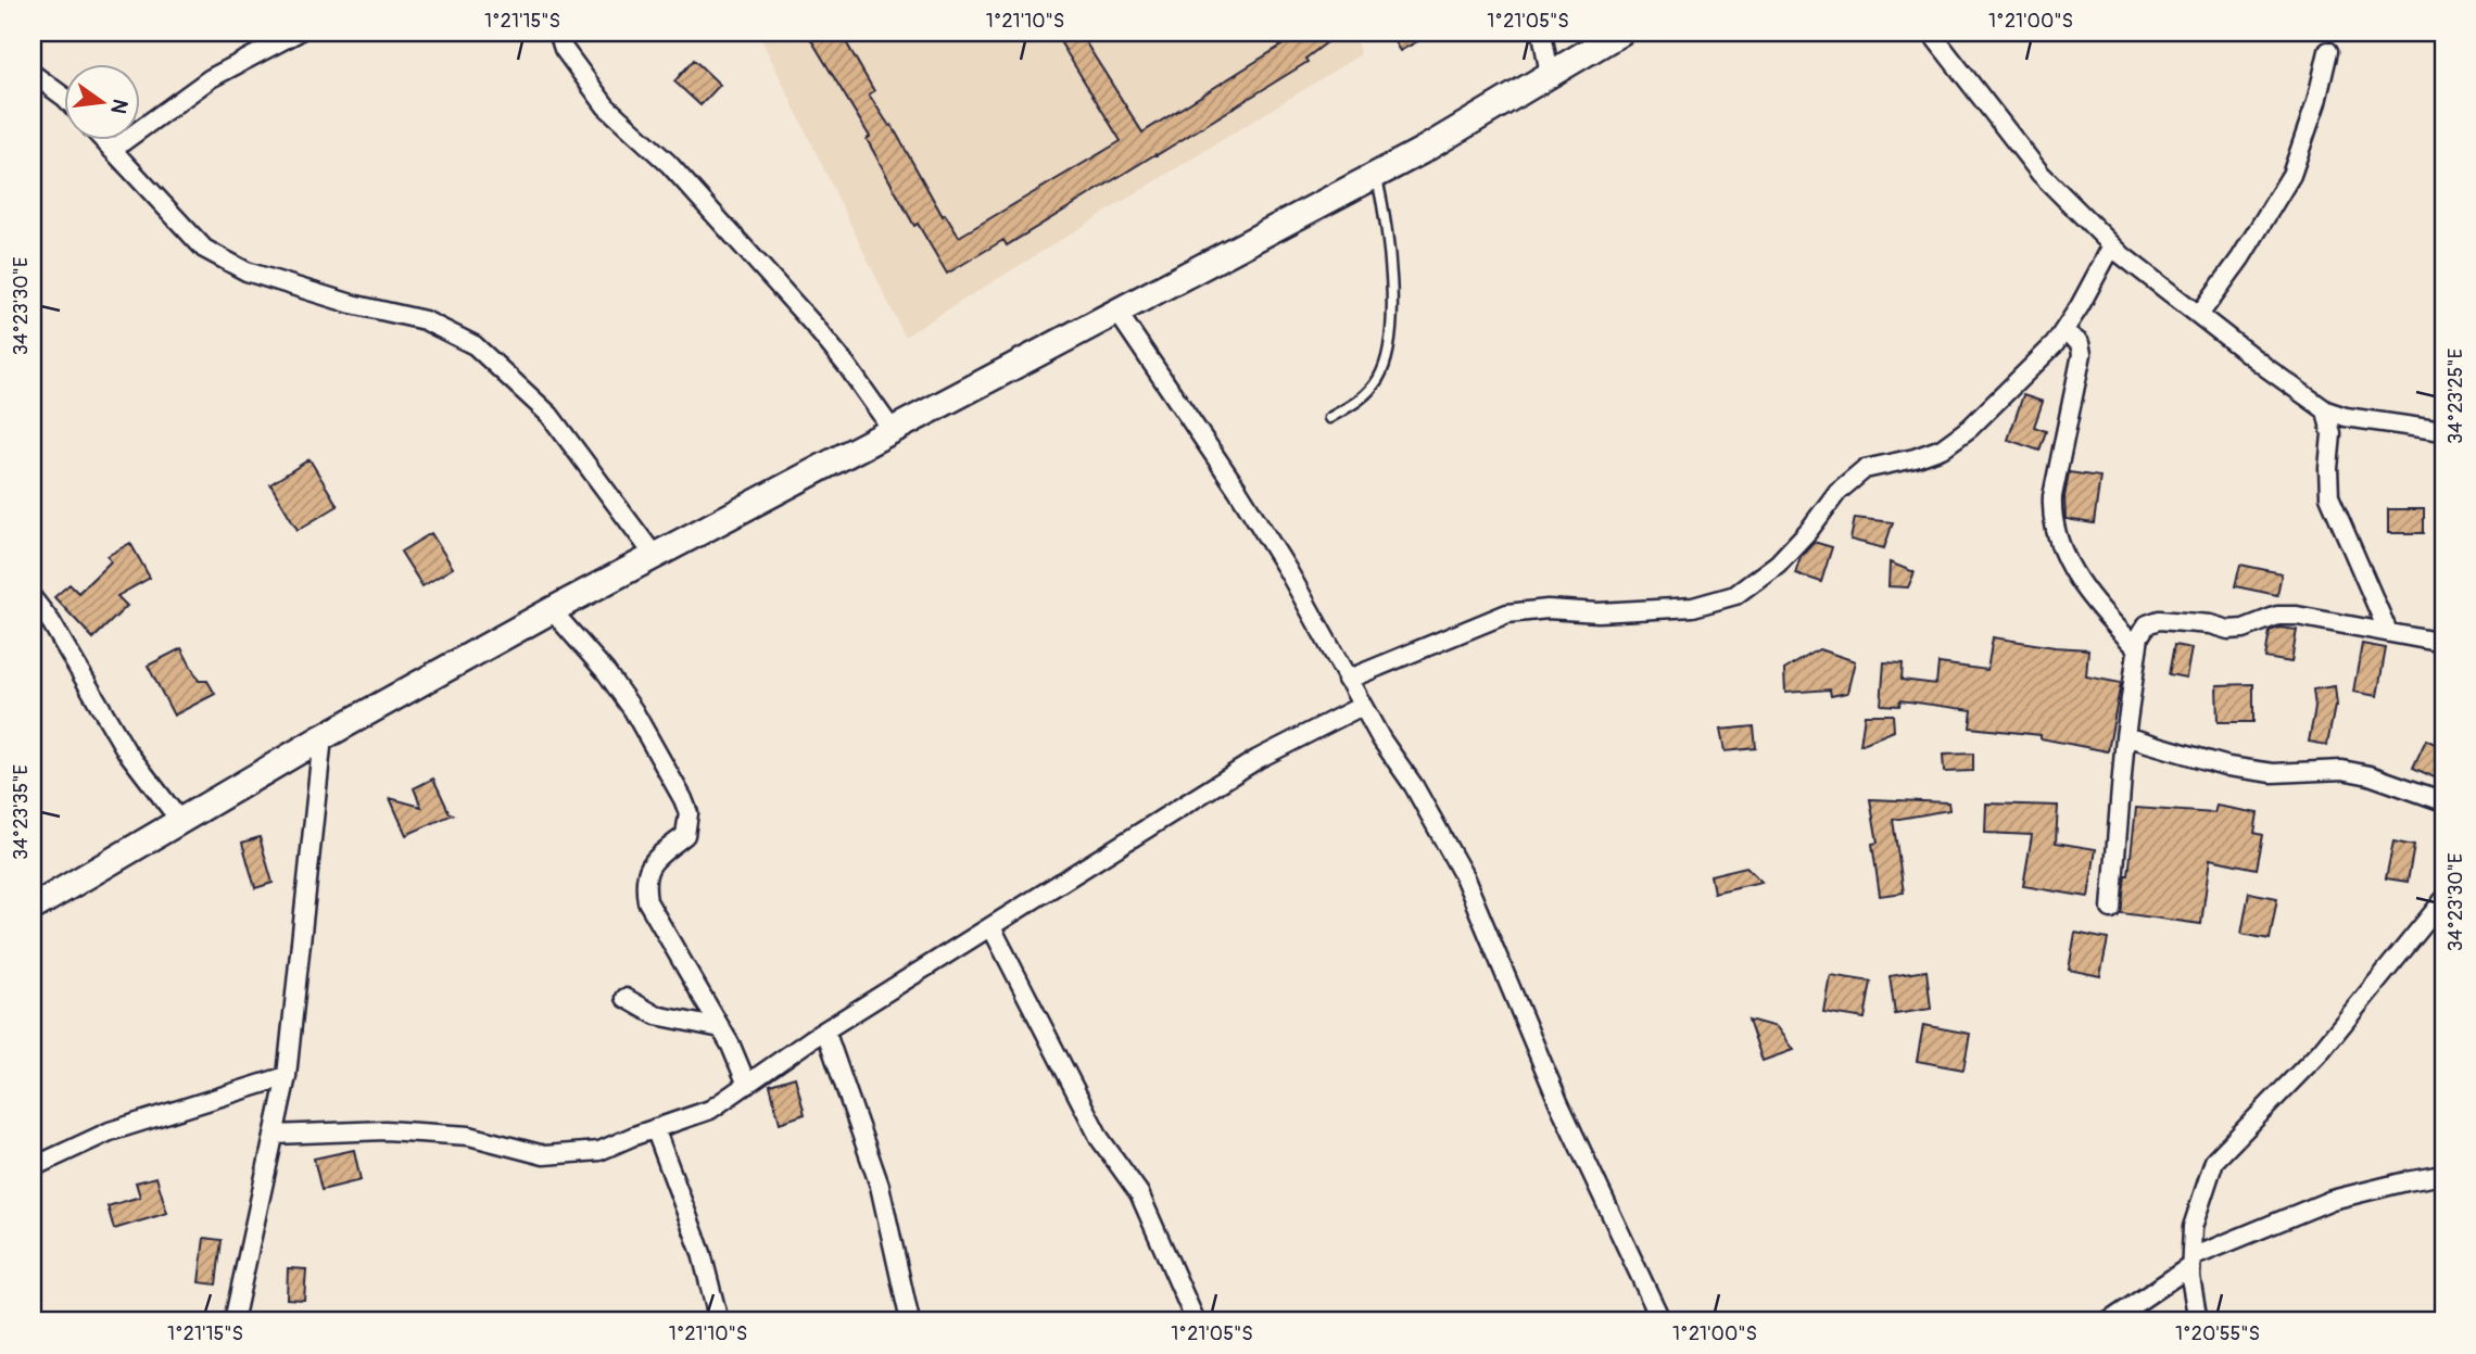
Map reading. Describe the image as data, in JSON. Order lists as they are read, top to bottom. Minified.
{"north":"right","coordinates":["1°21'15\"S","1°21'10\"S","1°21'05\"S","1°21'00\"S","34°23'30\"E","34°23'25\"E","34°23'35\"E","1°20'55\"S"]}
